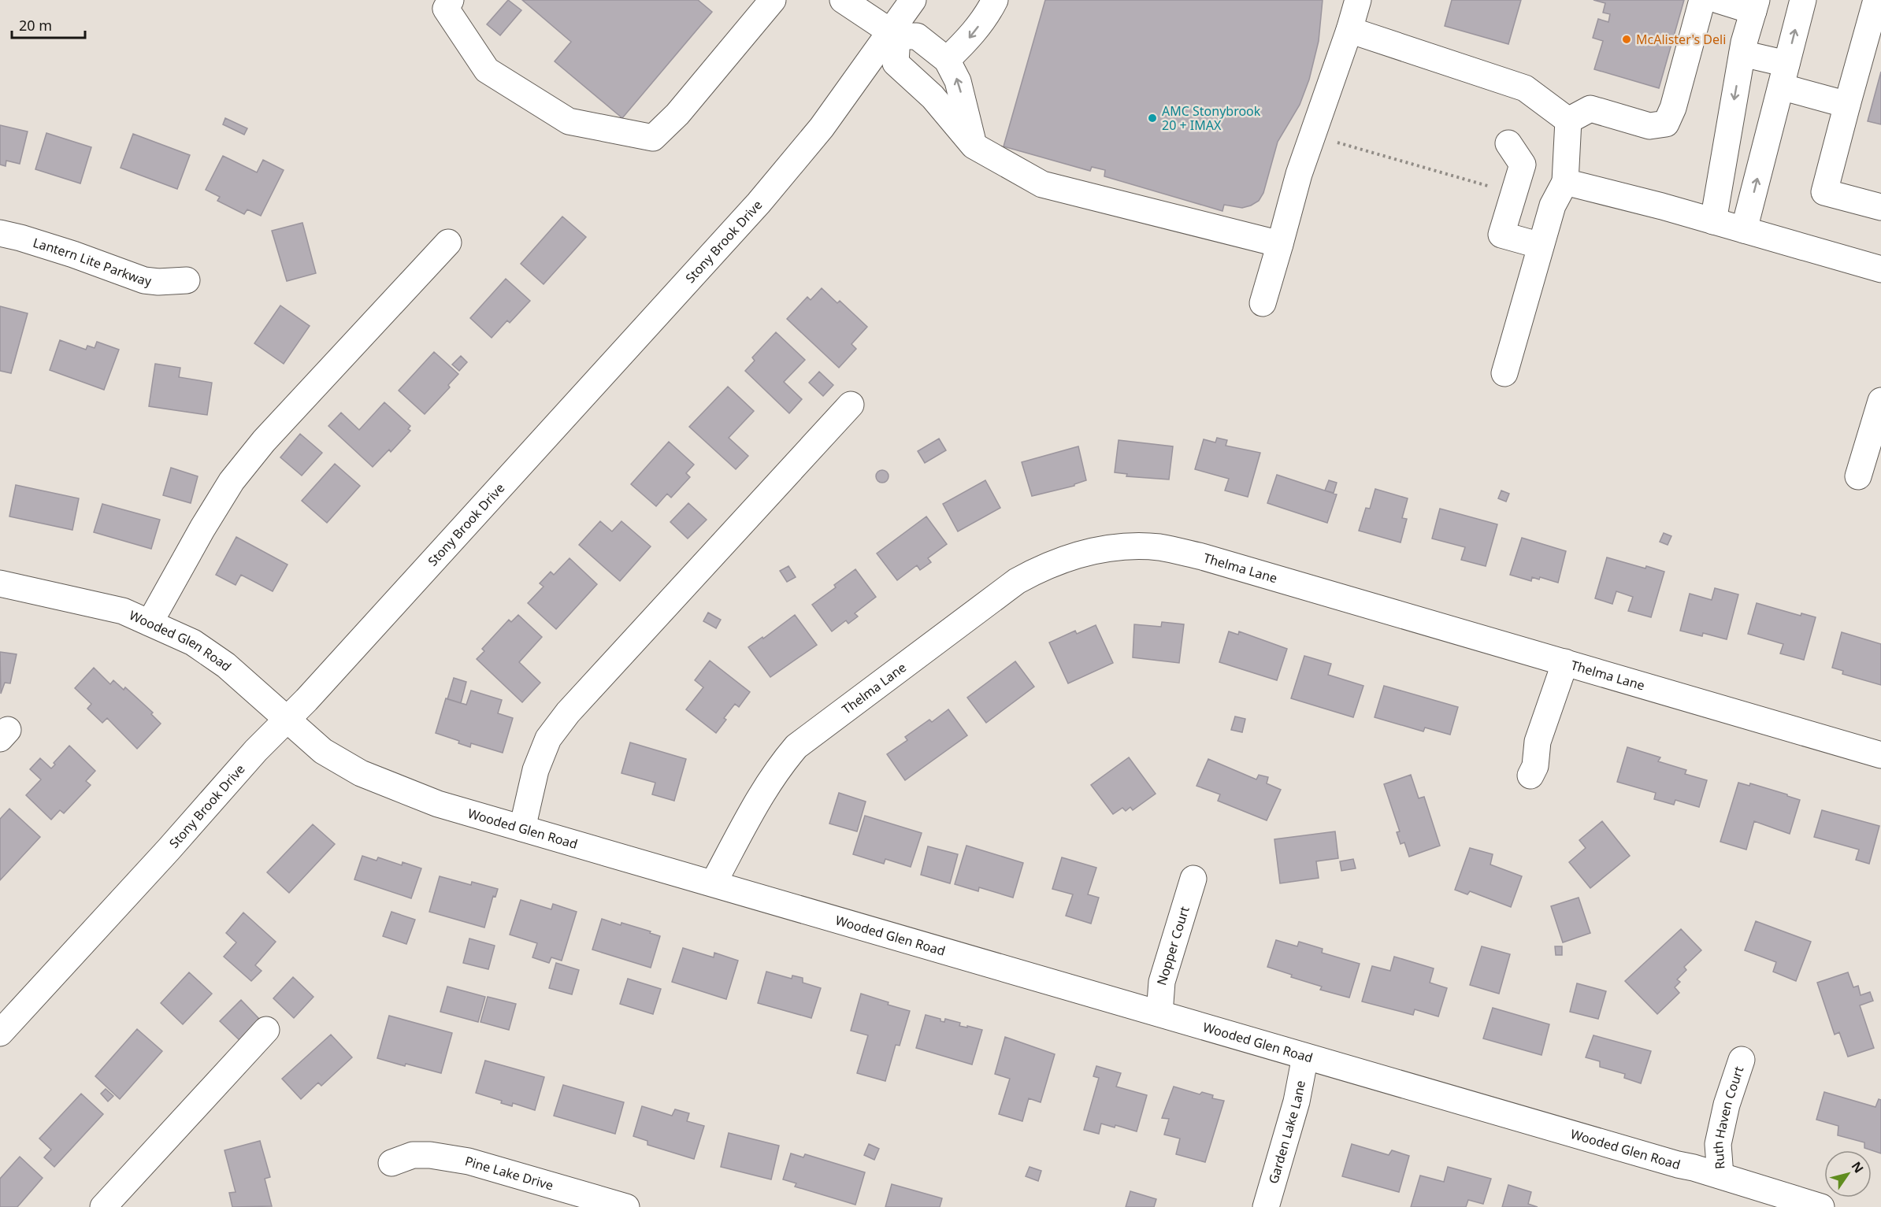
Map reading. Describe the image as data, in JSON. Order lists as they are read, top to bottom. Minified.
{"streets":{"street":["Stony Brook Drive","Lantern Lite Parkway","Thelma Lane","Wooded Glen Road","Nopper Court","Ruth Haven Court","Garden Lake Lane","Pine Lake Drive"]},"crossings":[["Stony Brook Drive","Wooded Glen Road"],["Thelma Lane","Wooded Glen Road"],["Wooded Glen Road","Nopper Court"],["Wooded Glen Road","Ruth Haven Court"],["Wooded Glen Road","Garden Lake Lane"]],"places":["McAlister's Deli","AMC Stonybrook 20 + IMAX"],"scale_bar":"20 m","north":"top right"}
